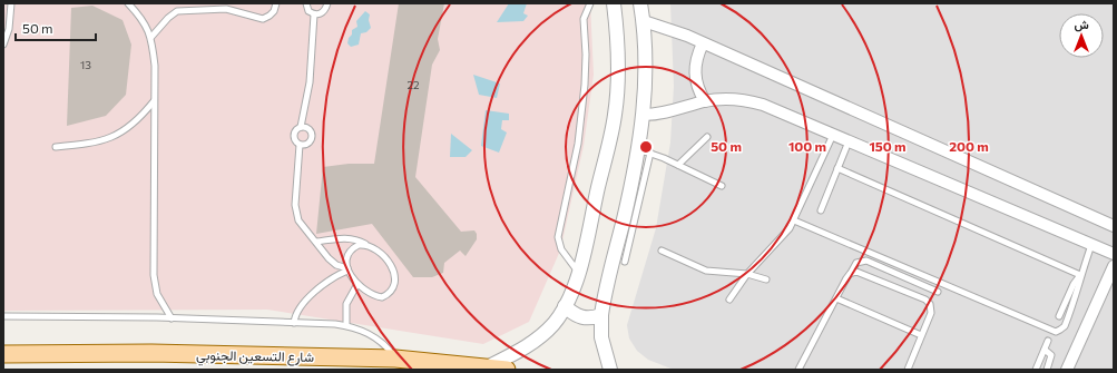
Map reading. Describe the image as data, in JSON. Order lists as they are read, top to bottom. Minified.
{"streets":{"main road":["شارع التسعين الجنوبي"]},"house_numbers":["13","22"],"scale_bar":"50 m","north":"top","rings":["50 m","100 m","150 m","200 m"]}
